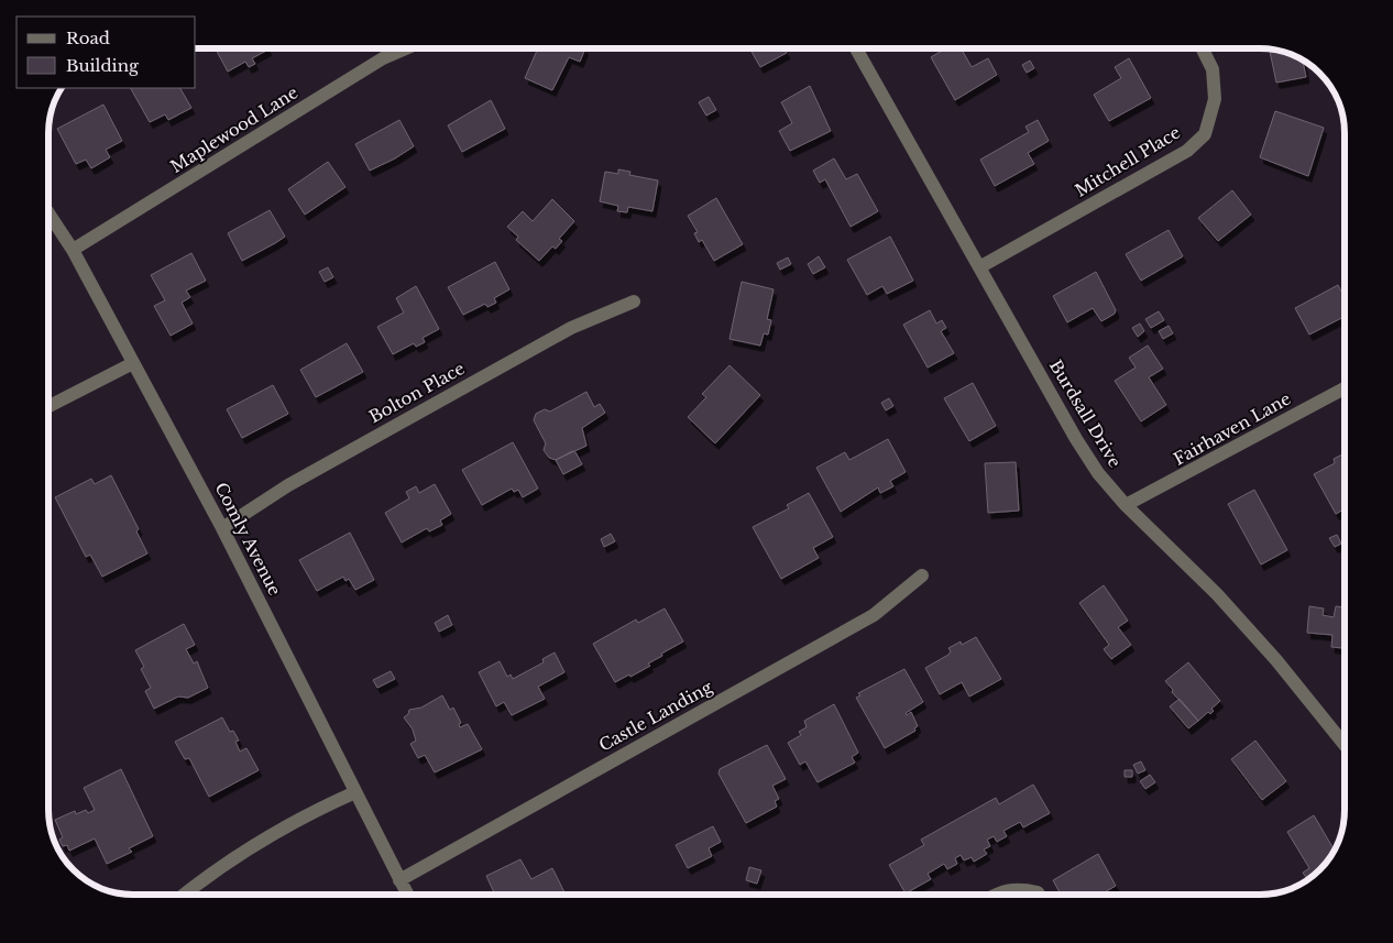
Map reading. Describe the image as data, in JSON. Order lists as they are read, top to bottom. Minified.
{"streets":{"street":["Maplewood Lane","Mitchell Place","Bolton Place","Burdsall Drive","Fairhaven Lane","Comly Avenue","Castle Landing"]},"crossings":[["Maplewood Lane","Comly Avenue"],["Mitchell Place","Burdsall Drive"],["Bolton Place","Comly Avenue"],["Burdsall Drive","Fairhaven Lane"],["Comly Avenue","Castle Landing"]],"legend":["Road","Building"]}
